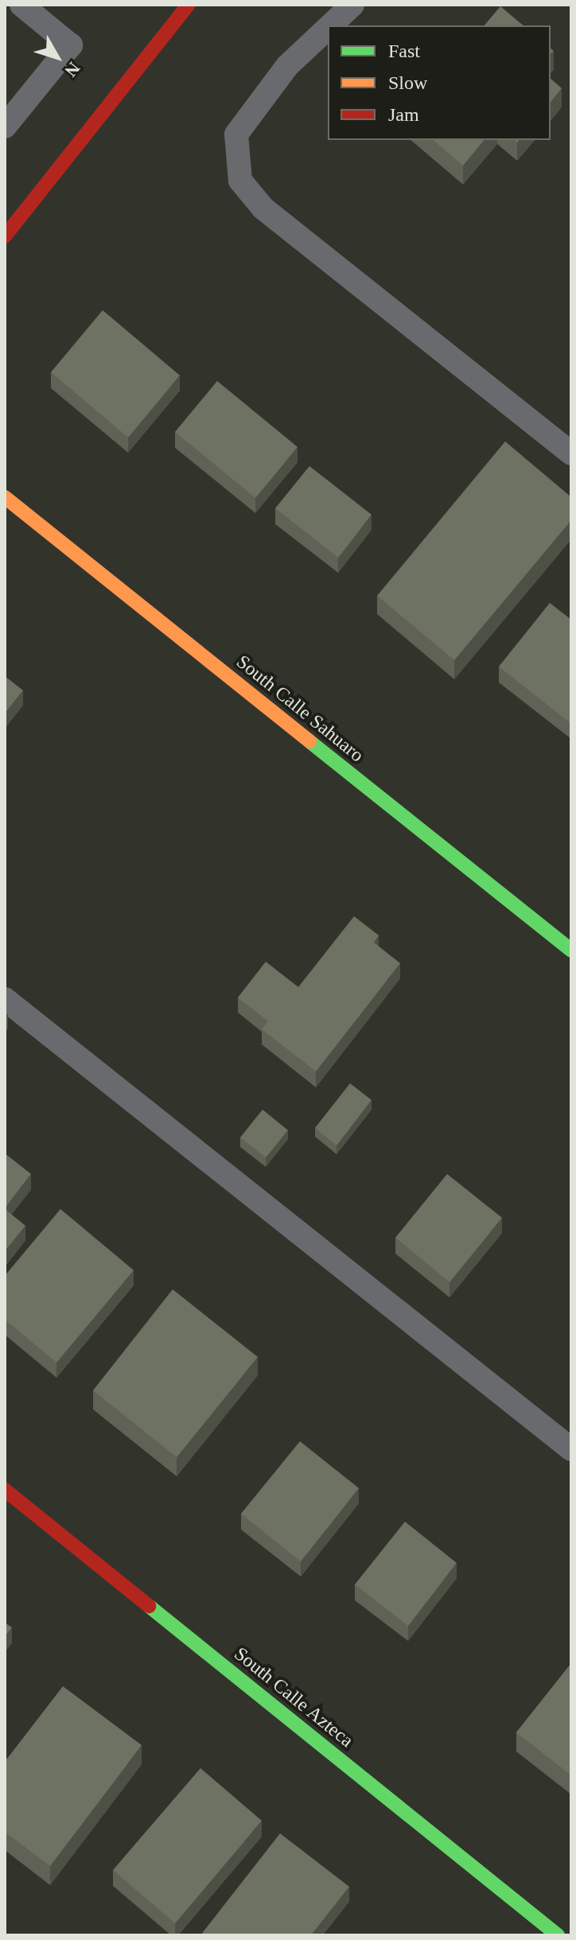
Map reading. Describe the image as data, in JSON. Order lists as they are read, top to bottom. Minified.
{"streets":{"street":["South Calle Sahuaro","South Calle Azteca"]},"legend":["Fast","Slow","Jam"],"north":"bottom right"}
